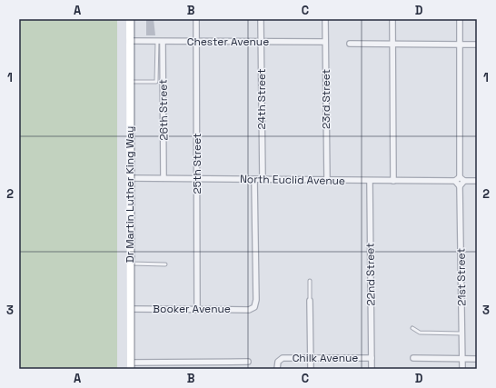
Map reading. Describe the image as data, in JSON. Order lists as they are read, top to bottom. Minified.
{"streets":{"street":["Chester Avenue","24th Street","23rd Street","26th Street","25th Street","North Euclid Avenue","Dr Martin Luther King Way","22nd Street","21st Street","Booker Avenue","Chilk Avenue"]},"crossings":[["Chester Avenue","24th Street"],["Chester Avenue","23rd Street"],["Chester Avenue","26th Street"],["Chester Avenue","25th Street"],["Chester Avenue","Dr Martin Luther King Way"],["24th Street","North Euclid Avenue"],["23rd Street","North Euclid Avenue"],["26th Street","North Euclid Avenue"],["25th Street","North Euclid Avenue"],["25th Street","Booker Avenue"],["North Euclid Avenue","Dr Martin Luther King Way"],["North Euclid Avenue","22nd Street"],["North Euclid Avenue","Booker Avenue"],["Dr Martin Luther King Way","Booker Avenue"],["22nd Street","Chilk Avenue"]],"grid":{"columns":["A","B","C","D"],"rows":["1","2","3"]}}
